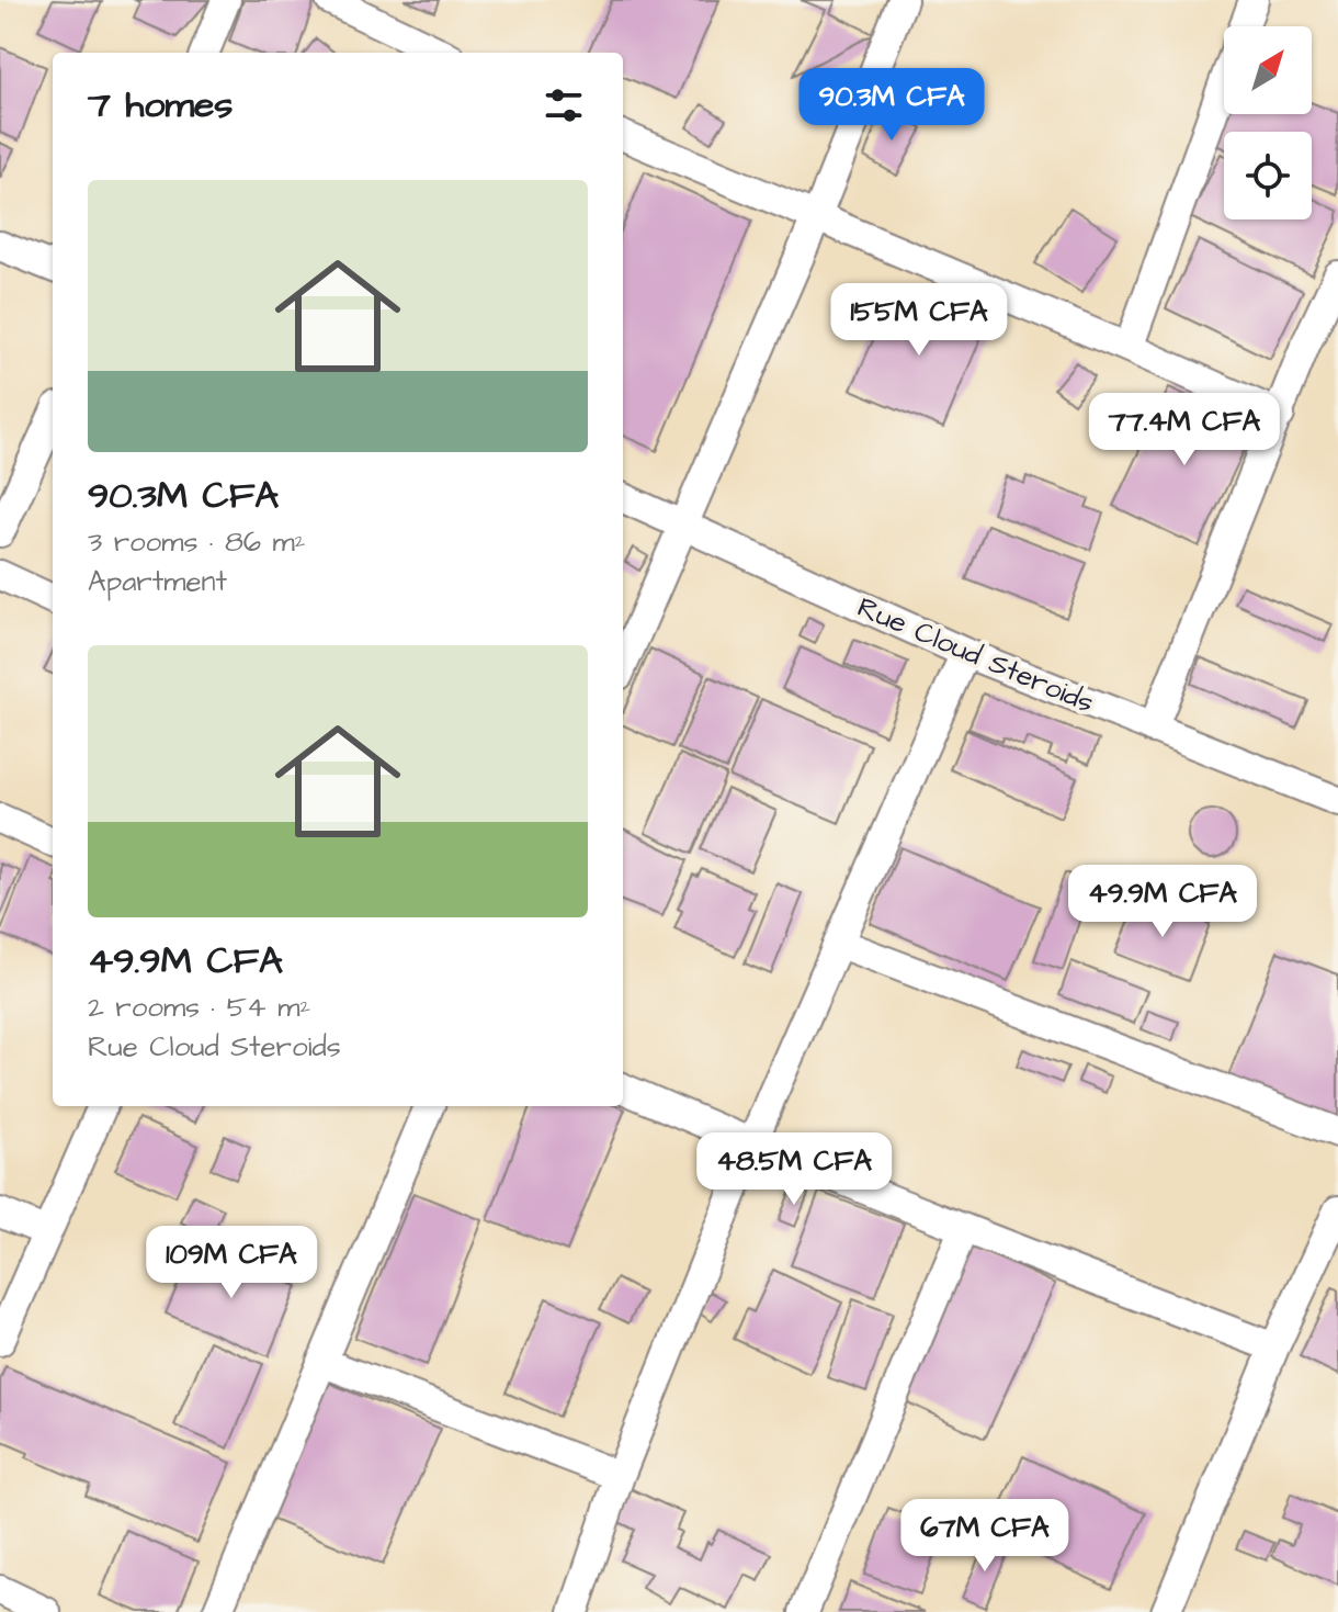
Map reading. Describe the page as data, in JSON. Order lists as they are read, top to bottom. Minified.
{"streets":{"street":["Rue Cloud Steroids"]},"north":"top right","page":{"heading":"7 homes","price":["90.3M CFA","155M CFA","77.4M CFA","49.9M CFA","48.5M CFA","109M CFA","67M CFA"],"list":[{"name":"90.3M CFA","note":"3 rooms · 86 m² · Apartment"},{"name":"49.9M CFA","note":"2 rooms · 54 m² · Rue Cloud Steroids"}]}}
